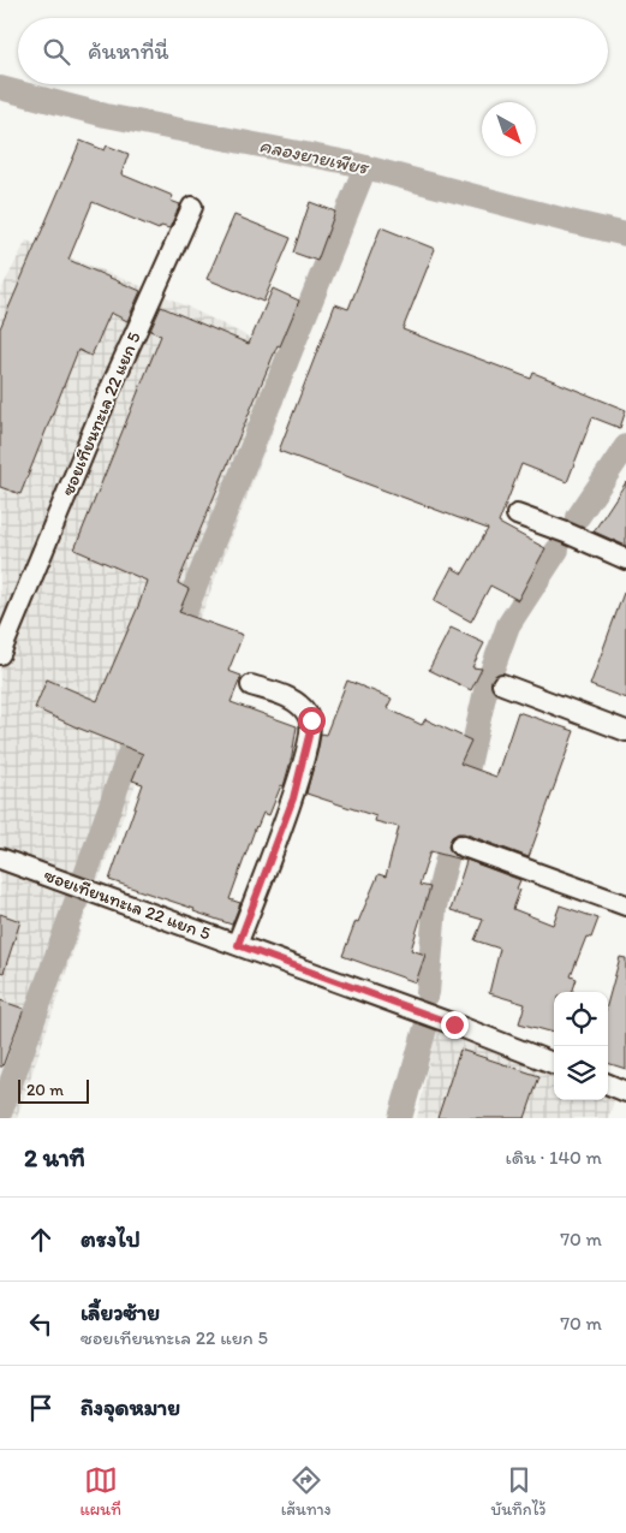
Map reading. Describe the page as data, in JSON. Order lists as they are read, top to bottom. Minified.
{"streets":{"street":["ซอยเทียนทะเล 22 แยก 5"]},"water":["คลองยายเพียร"],"scale_bar":"20 m","north":"bottom right","page":{"search":"ค้นหาที่นี่","scale":"20 m","heading":["2 นาที","เดิน · 140 m"],"list":[["ตรงไป","70 m"],["เลี้ยวซ้าย","ซอยเทียนทะเล 22 แยก 5","70 m"],"ถึงจุดหมาย"],"nav":["แผนที่","เส้นทาง","บันทึกไว้"]}}
